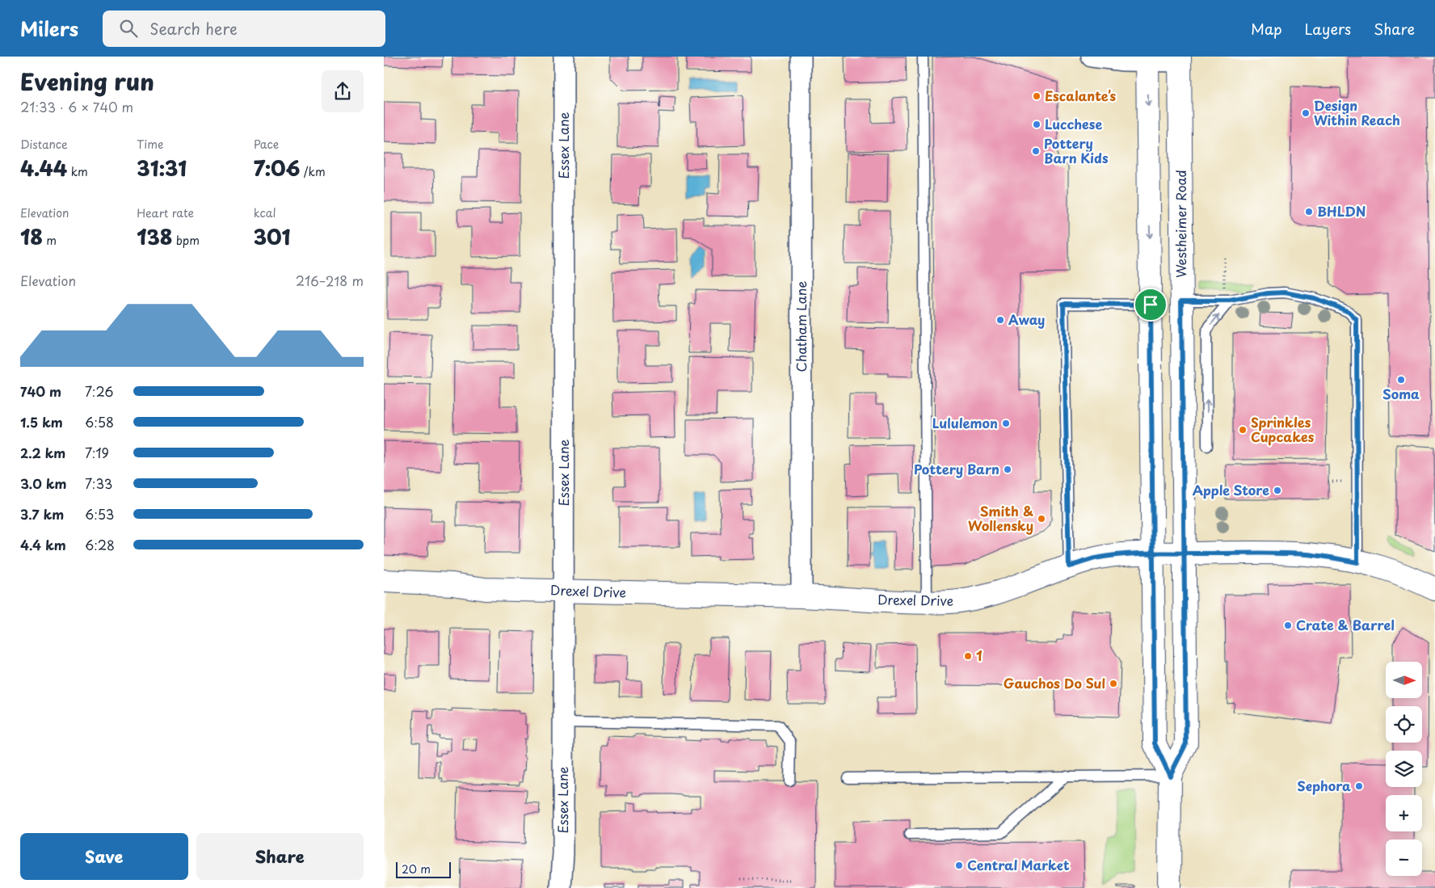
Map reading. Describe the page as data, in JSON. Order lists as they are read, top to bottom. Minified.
{"streets":{"main road":["Westheimer Road","Drexel Drive"],"street":["Essex Lane","Chatham Lane"]},"crossings":[["Essex Lane","Drexel Drive"],["Westheimer Road","Drexel Drive"],["Chatham Lane","Drexel Drive"]],"places":["Escalante’s","Design Within Reach","Lucchese","Pottery Barn Kids","BHLDN","Away","Soma","Lululemon","Sprinkles Cupcakes","Pottery Barn","Apple Store","Smith & Wollensky","Crate & Barrel","1","Gauchos Do Sul","Sephora","Central Market"],"scale_bar":"20 m","north":"right","page":{"header":"Milers","search":"Search here","nav":["Map","Layers","Share"],"heading":["Evening run","21:33 · 6 × 740 m"],"stats":[["Distance","4.44 km"],["Time","31:31"],["Pace","7:06 /km"],["Elevation","18 m"],["Heart rate","138 bpm"],["kcal","301"]],"chart":["Elevation","216–218 m"],"list":[{"name":"740 m","note":"7:26"},{"name":"1.5 km","note":"6:58"},{"name":"2.2 km","note":"7:19"},{"name":"3.0 km","note":"7:33"},{"name":"3.7 km","note":"6:53"},{"name":"4.4 km","note":"6:28"}],"map_buttons":["+","−"],"buttons":["Save","Share"],"scale":"20 m"}}
